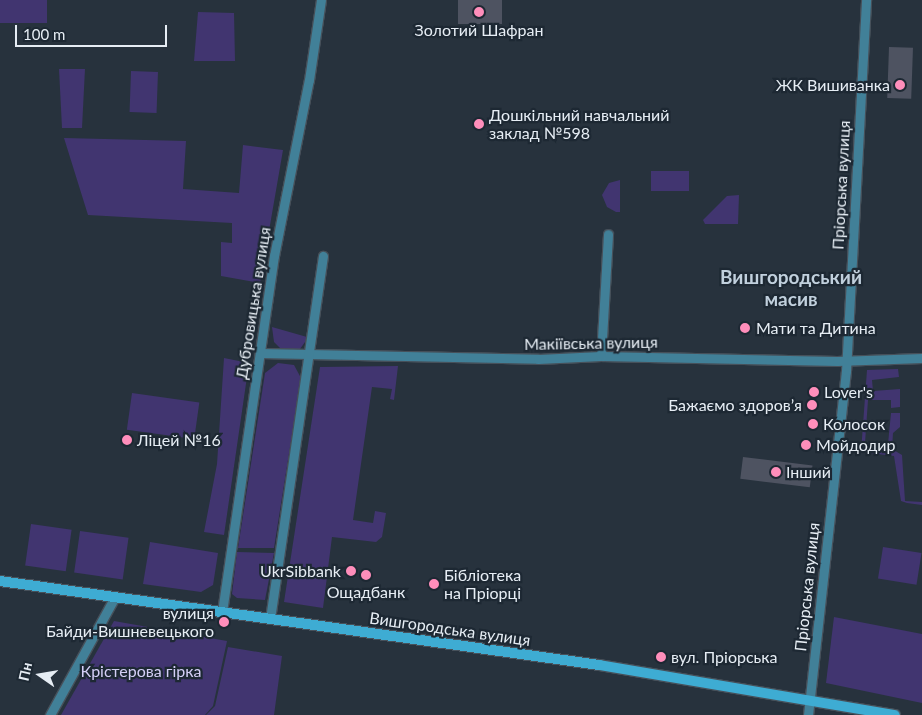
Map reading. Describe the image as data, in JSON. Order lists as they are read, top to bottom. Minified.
{"streets":{"main road":["Вишгородська вулиця"],"street":["Пріорська вулиця","Дубровицька вулиця","Макіївська вулиця"]},"crossings":[["Пріорська вулиця","Макіївська вулиця"],["Пріорська вулиця","Вишгородська вулиця"],["Дубровицька вулиця","Макіївська вулиця"],["Дубровицька вулиця","Вишгородська вулиця"]],"districts":["Вишгородський масив"],"parks":["Крістерова гірка"],"places":["Золотий Шафран","ЖК Вишиванка","Дошкільний навчальний заклад №598","Мати та Дитина","Lover's","Бажаємо здоровʼя","Колосок","Ліцей №16","Мойдодир","Інший","UkrSibbank","Ощадбанк","Бібліотека на Пріорці","вулиця Байди-Вишневецького","вул. Пріорська"],"scale_bar":"100 m","north":"left"}
